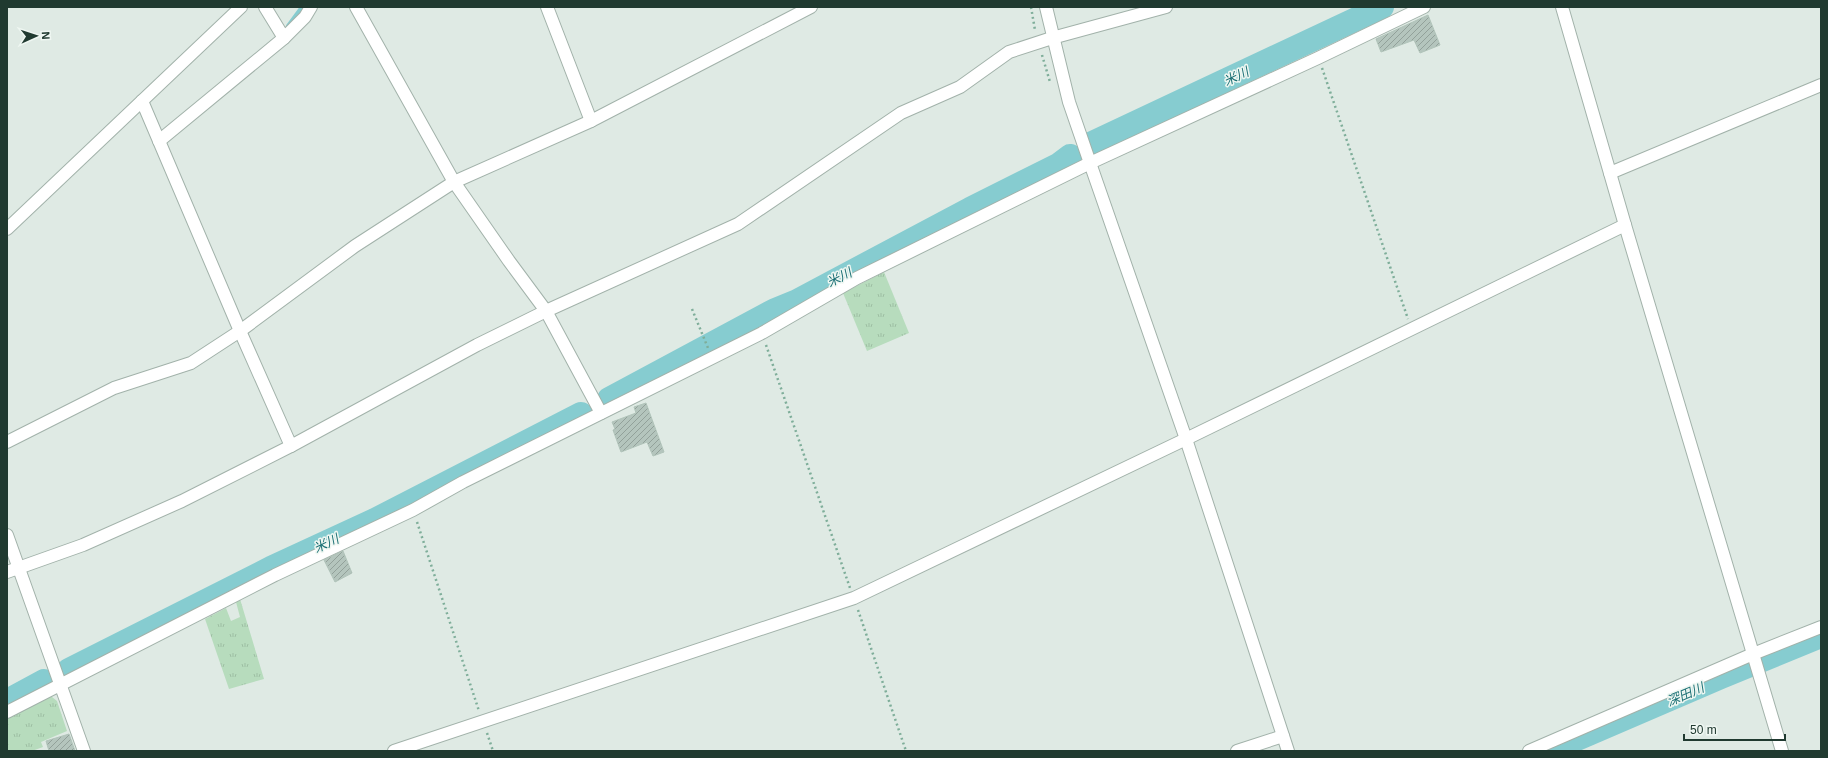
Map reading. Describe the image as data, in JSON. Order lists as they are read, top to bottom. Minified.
{"water":["米川","深田川"],"scale_bar":"50 m","north":"right"}
